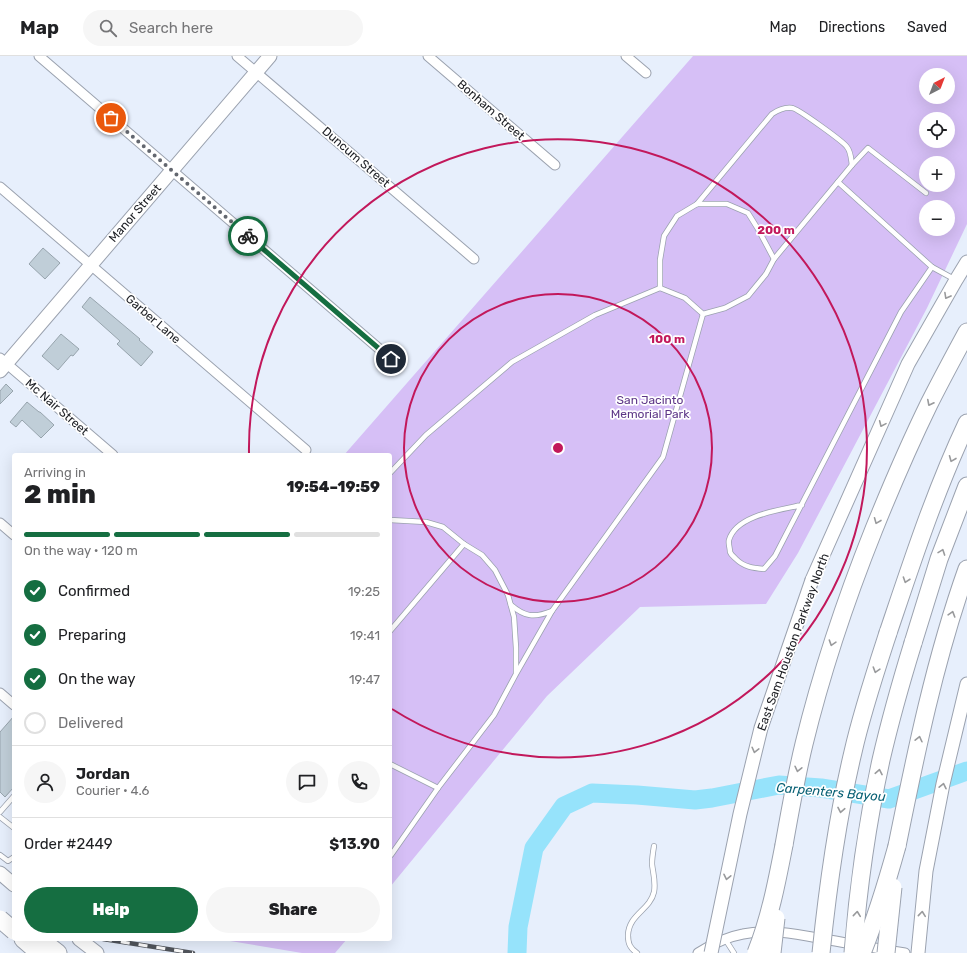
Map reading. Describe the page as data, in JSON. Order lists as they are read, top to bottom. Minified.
{"streets":{"main road":["Manor Street","East Sam Houston Parkway North"],"street":["Bonham Street","Duncum Street","Garber Lane","Mc Nair Street"]},"crossings":[["Duncum Street","Manor Street"],["Manor Street","Garber Lane"],["Manor Street","Mc Nair Street"]],"one_way":["East Sam Houston Parkway North"],"water":["Carpenters Bayou"],"parks":["San Jacinto Memorial Park"],"north":"top right","page":{"header":"Map","search":"Search here","nav":["Map","Directions","Saved"],"map_buttons":["+","−"],"heading":["2 min","Arriving in","19:54–19:59"],"panel":["Jordan","Courier · 4.6","Order #2449","$13.90"],"bar":"On the way · 120 m","list":[["Confirmed","19:25"],["Preparing","19:41"],["On the way","19:47"],"Delivered"],"buttons":["Help","Share"]},"rings":["200 m","100 m"]}
